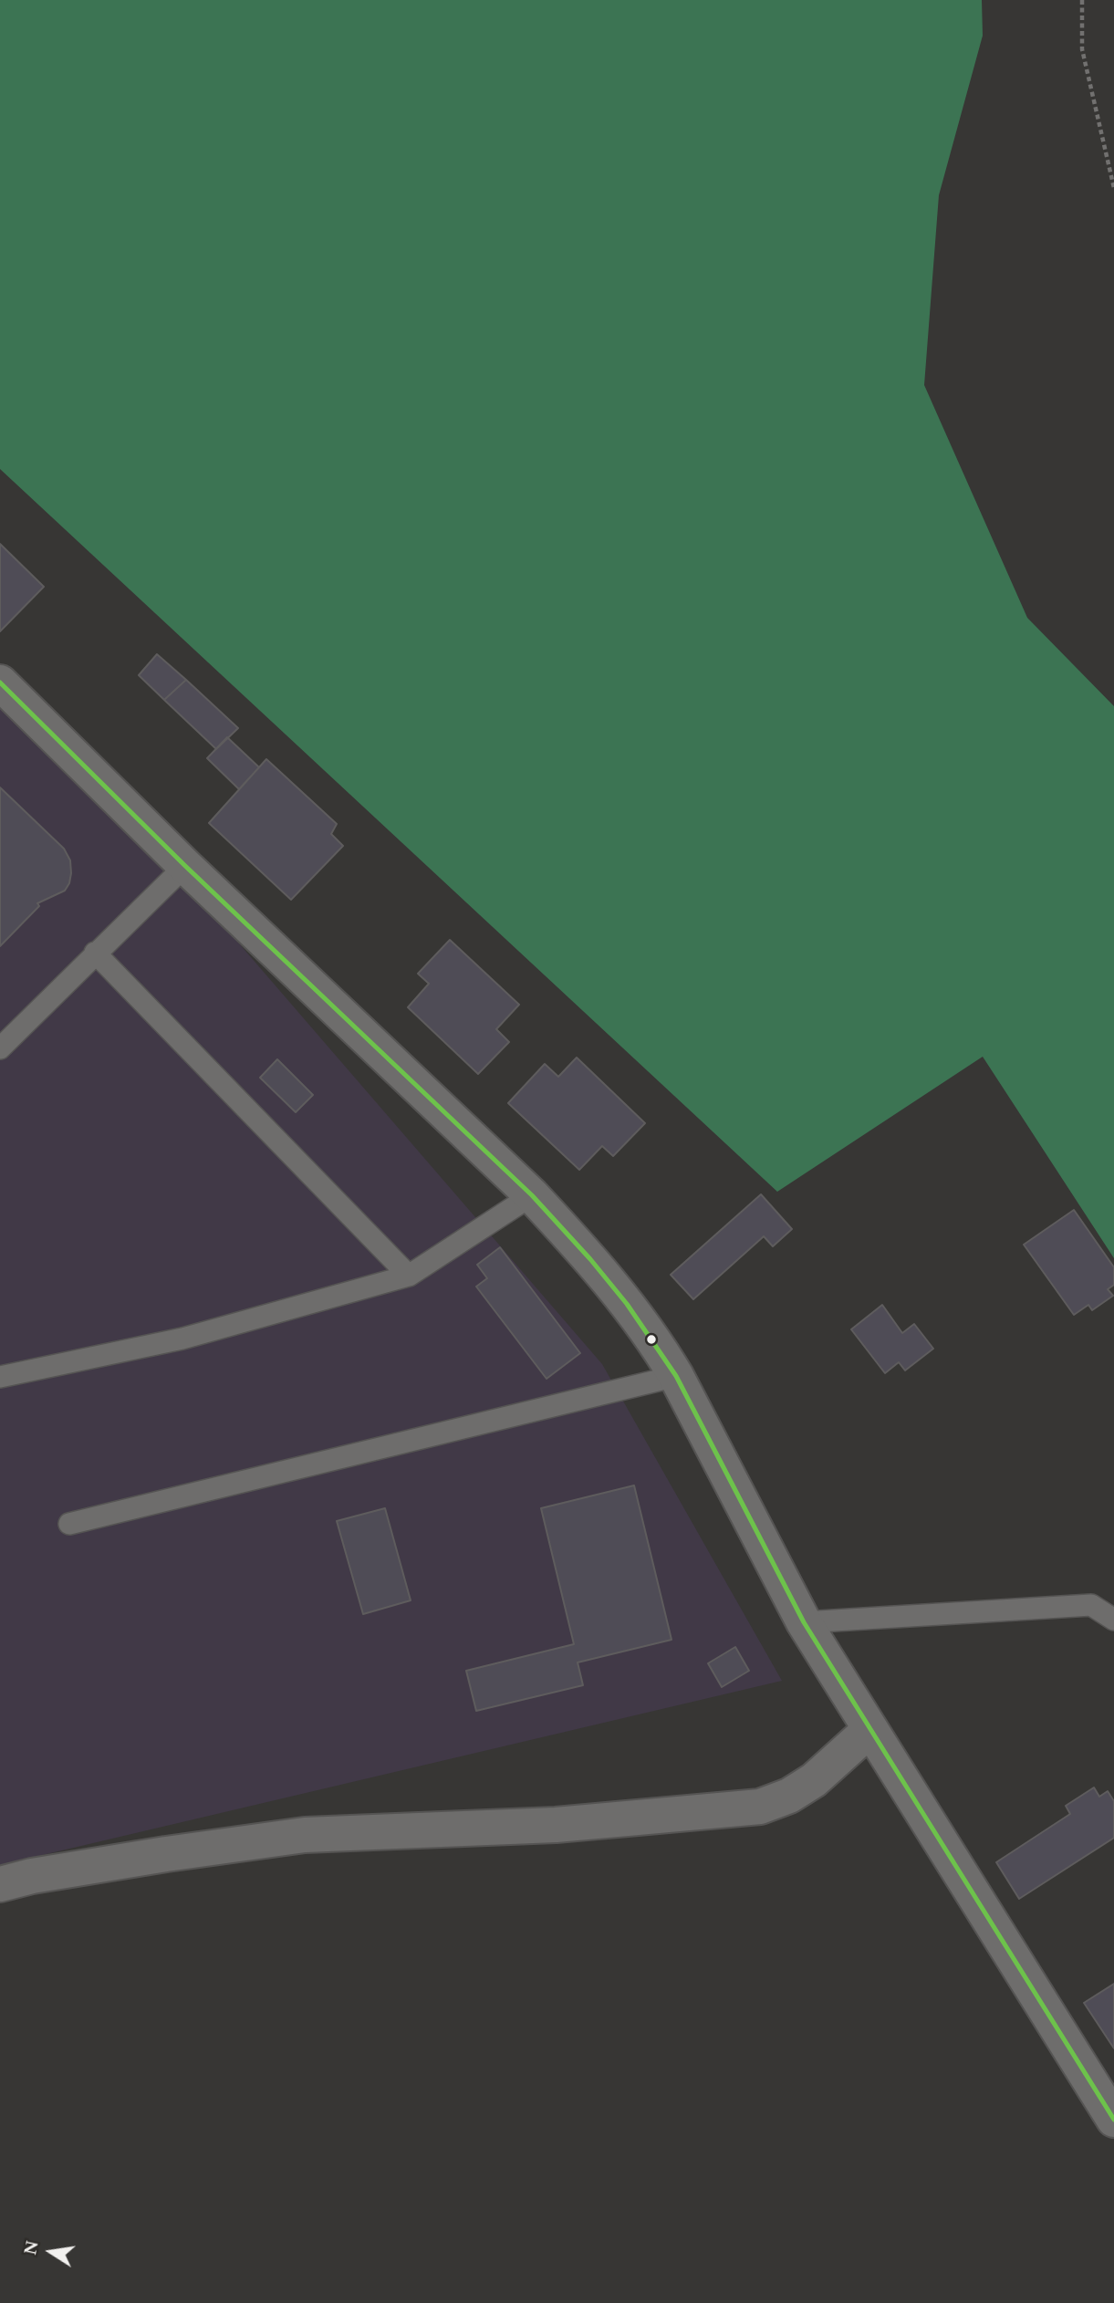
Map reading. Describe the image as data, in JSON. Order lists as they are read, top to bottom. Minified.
{"north":"left"}
